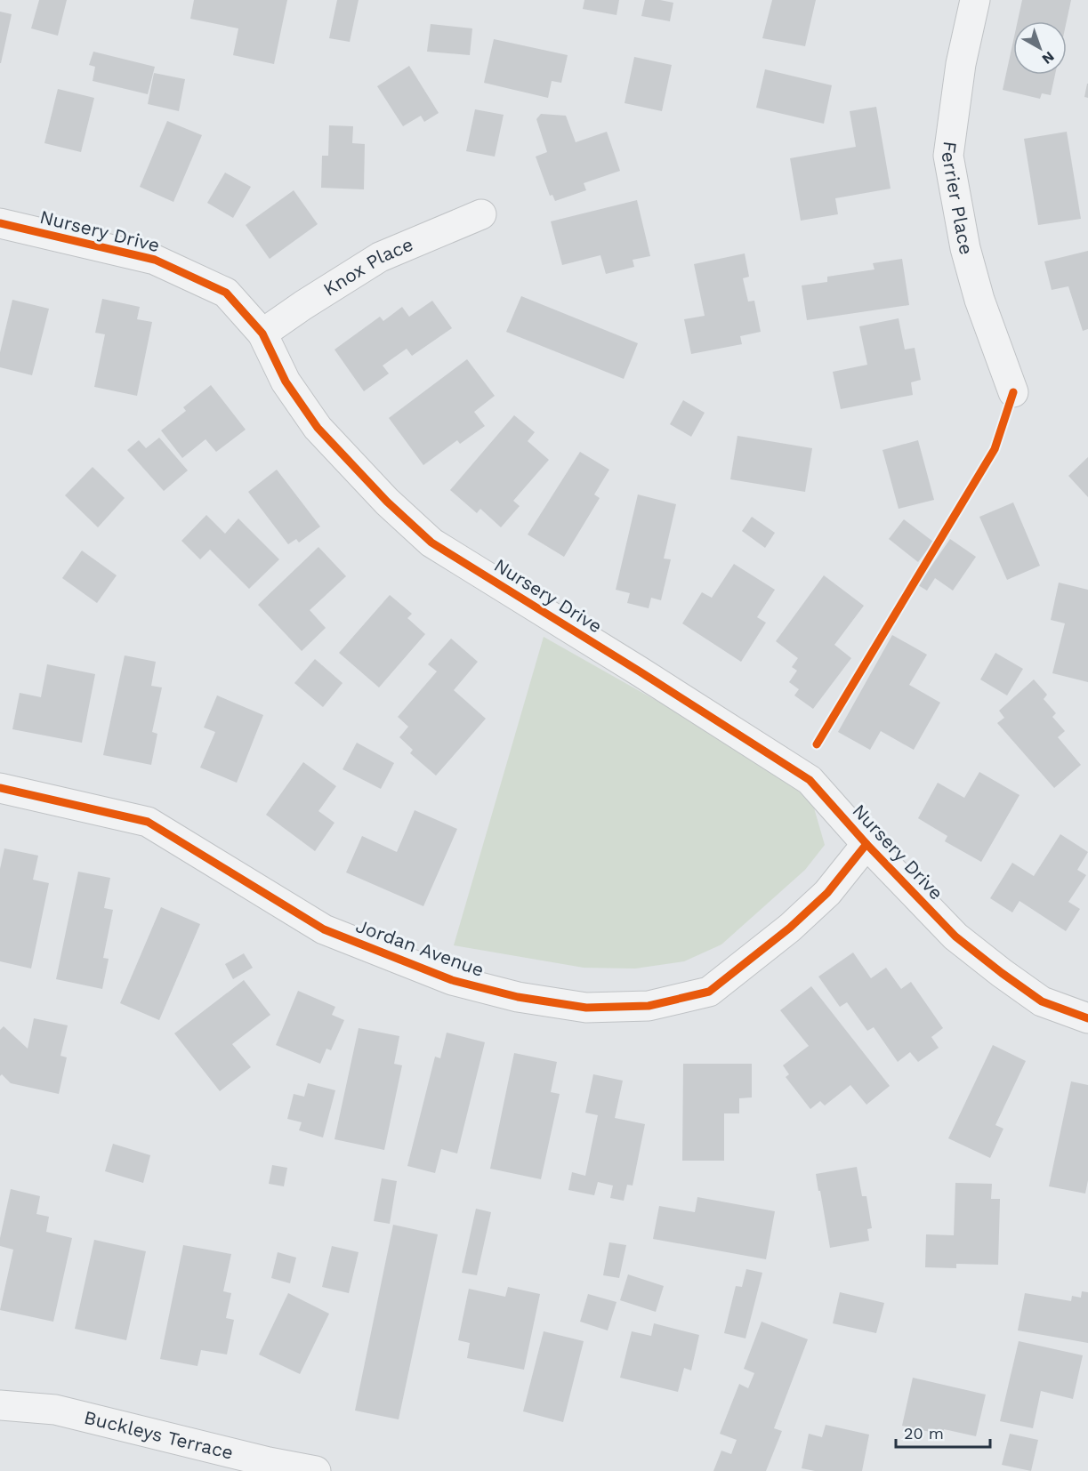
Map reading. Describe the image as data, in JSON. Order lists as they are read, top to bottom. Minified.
{"streets":{"street":["Ferrier Place","Nursery Drive","Knox Place","Jordan Avenue","Buckleys Terrace"]},"crossings":[["Nursery Drive","Knox Place"],["Nursery Drive","Jordan Avenue"]],"scale_bar":"20 m","north":"bottom right"}
